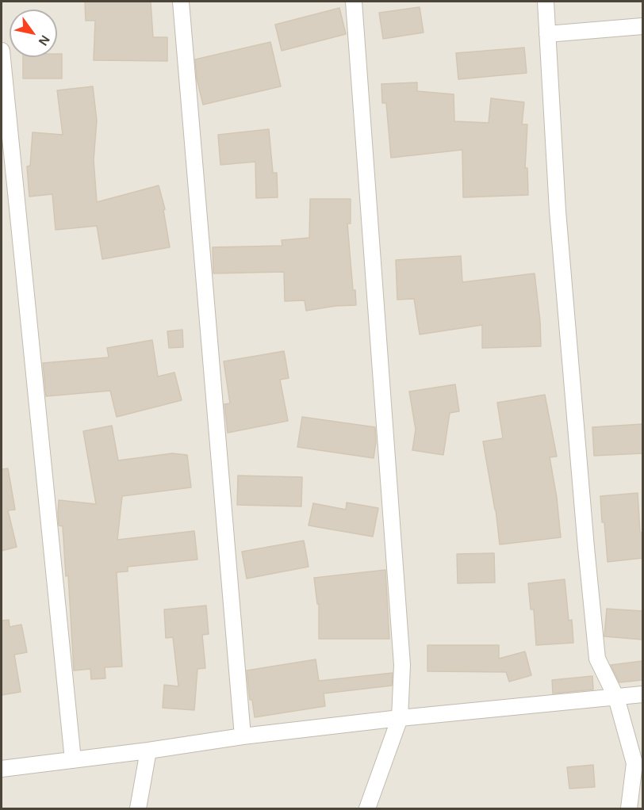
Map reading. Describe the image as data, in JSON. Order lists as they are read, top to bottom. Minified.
{"north":"bottom right"}
